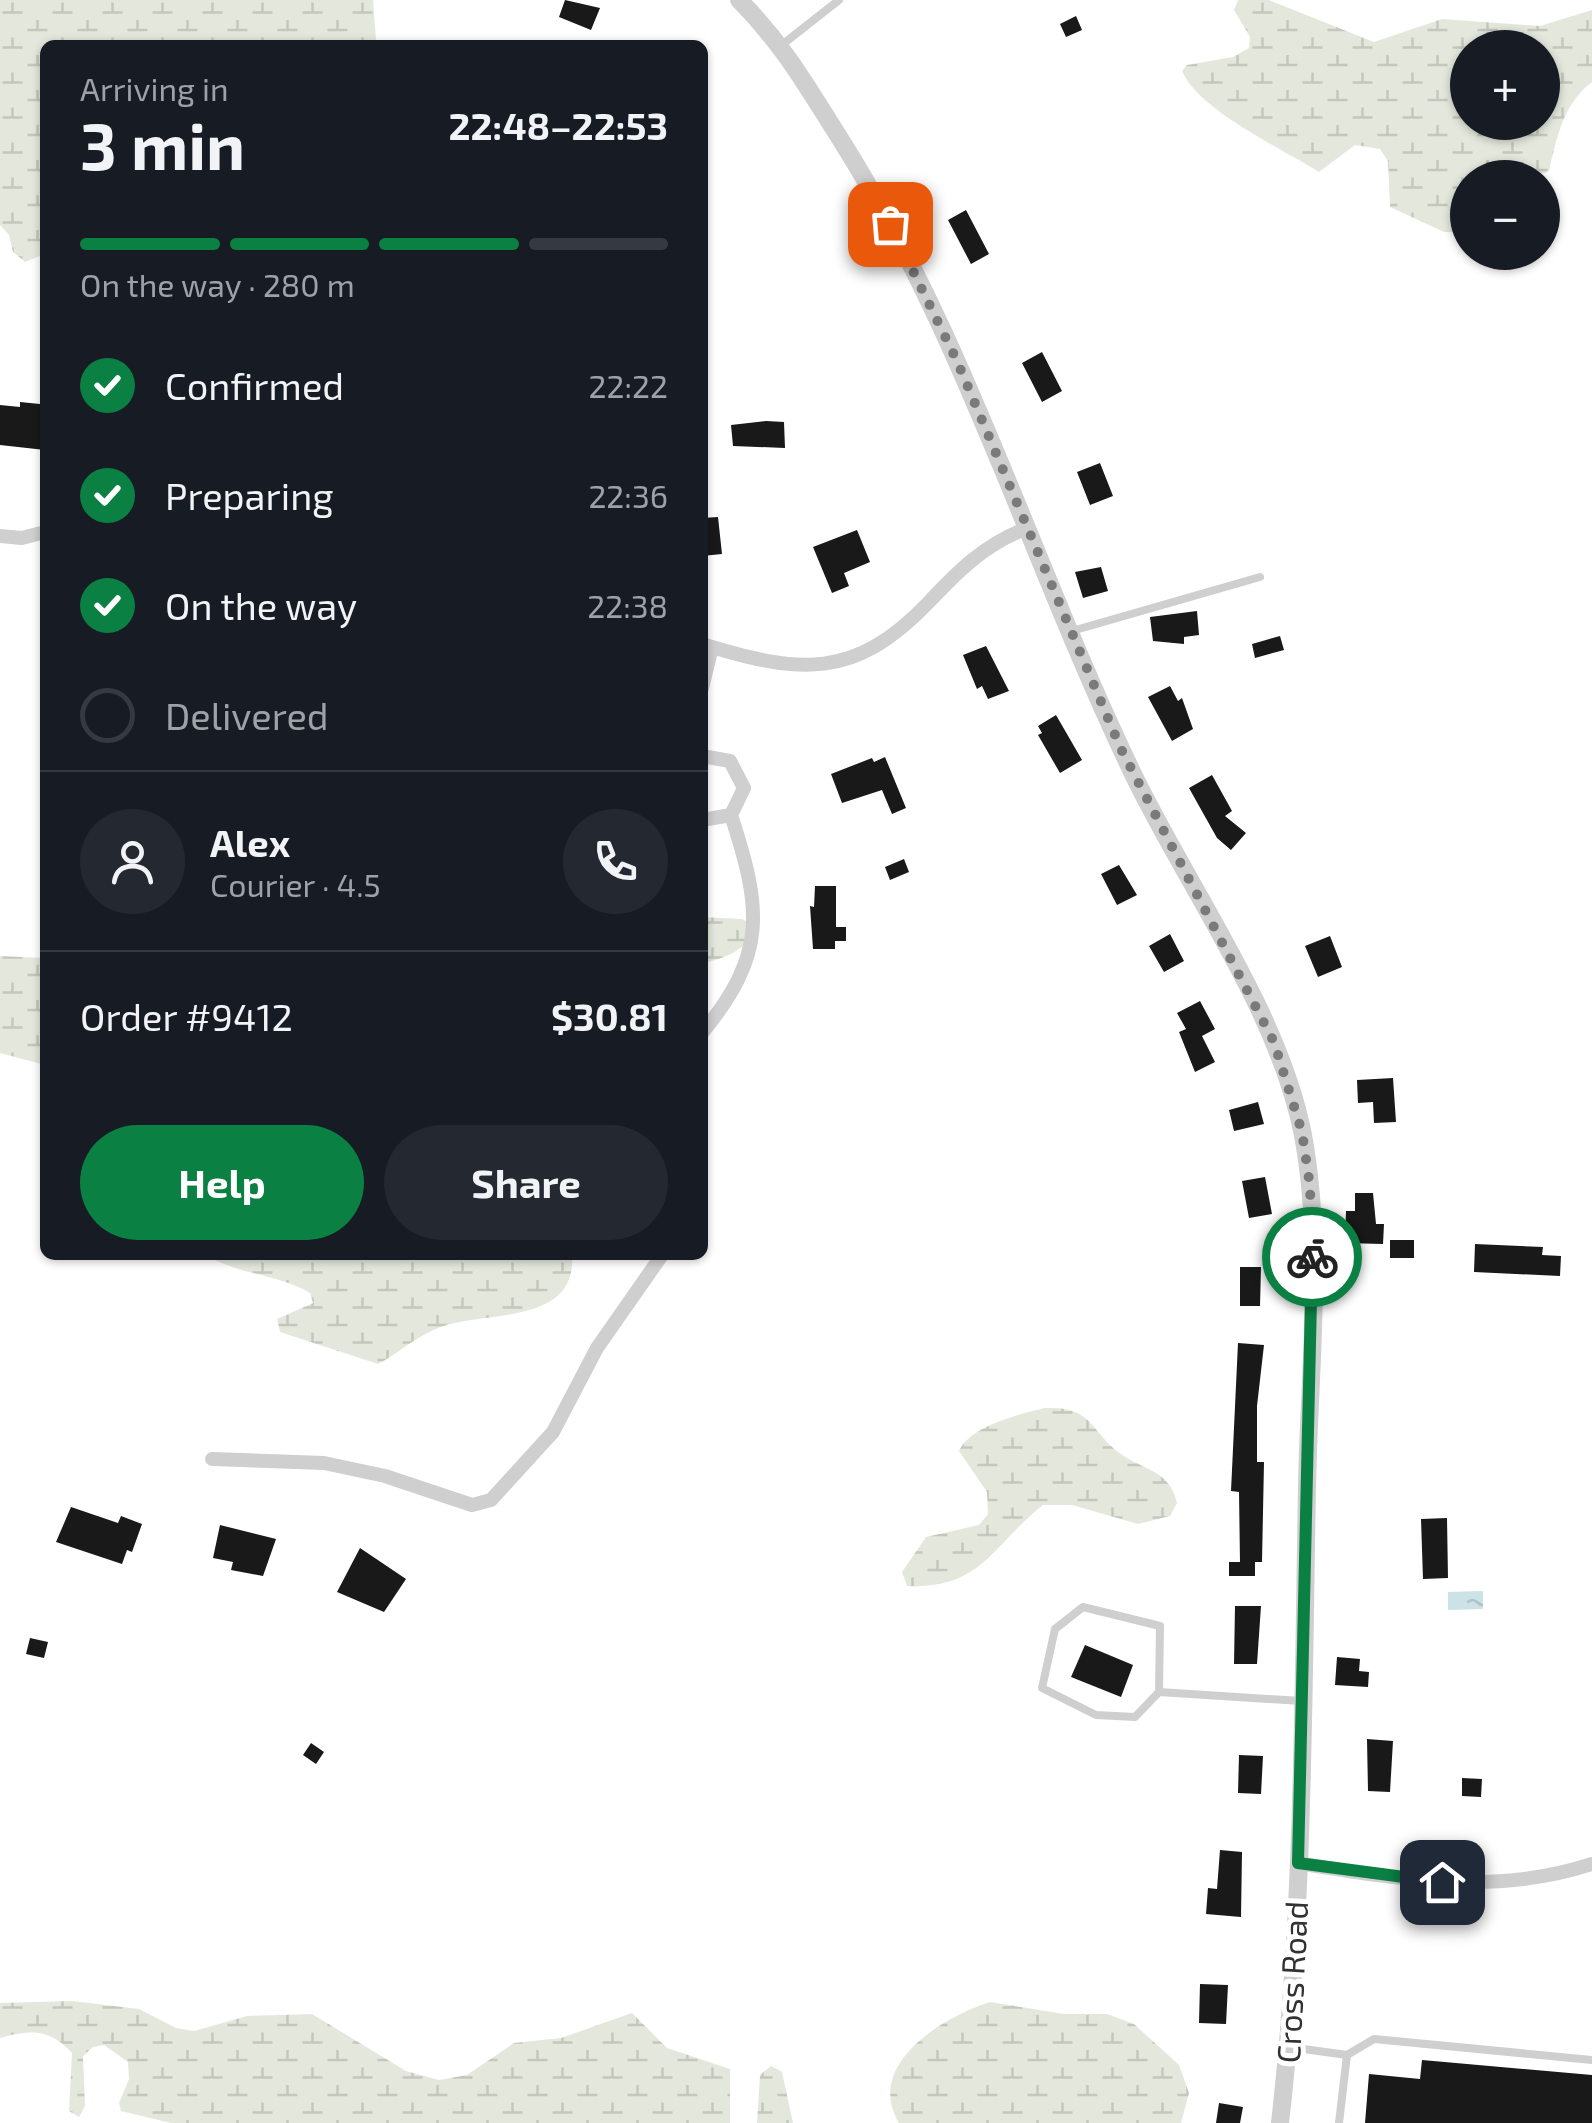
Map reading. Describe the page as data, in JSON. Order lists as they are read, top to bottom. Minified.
{"streets":{"street":["Cross Road"]},"page":{"map_buttons":["+","−"],"heading":["3 min","Arriving in","22:48–22:53"],"panel":["Alex","Courier · 4.5","Order #9412","$30.81"],"bar":"On the way · 280 m","list":[["Confirmed","22:22"],["Preparing","22:36"],["On the way","22:38"],"Delivered"],"buttons":["Help","Share"]}}
